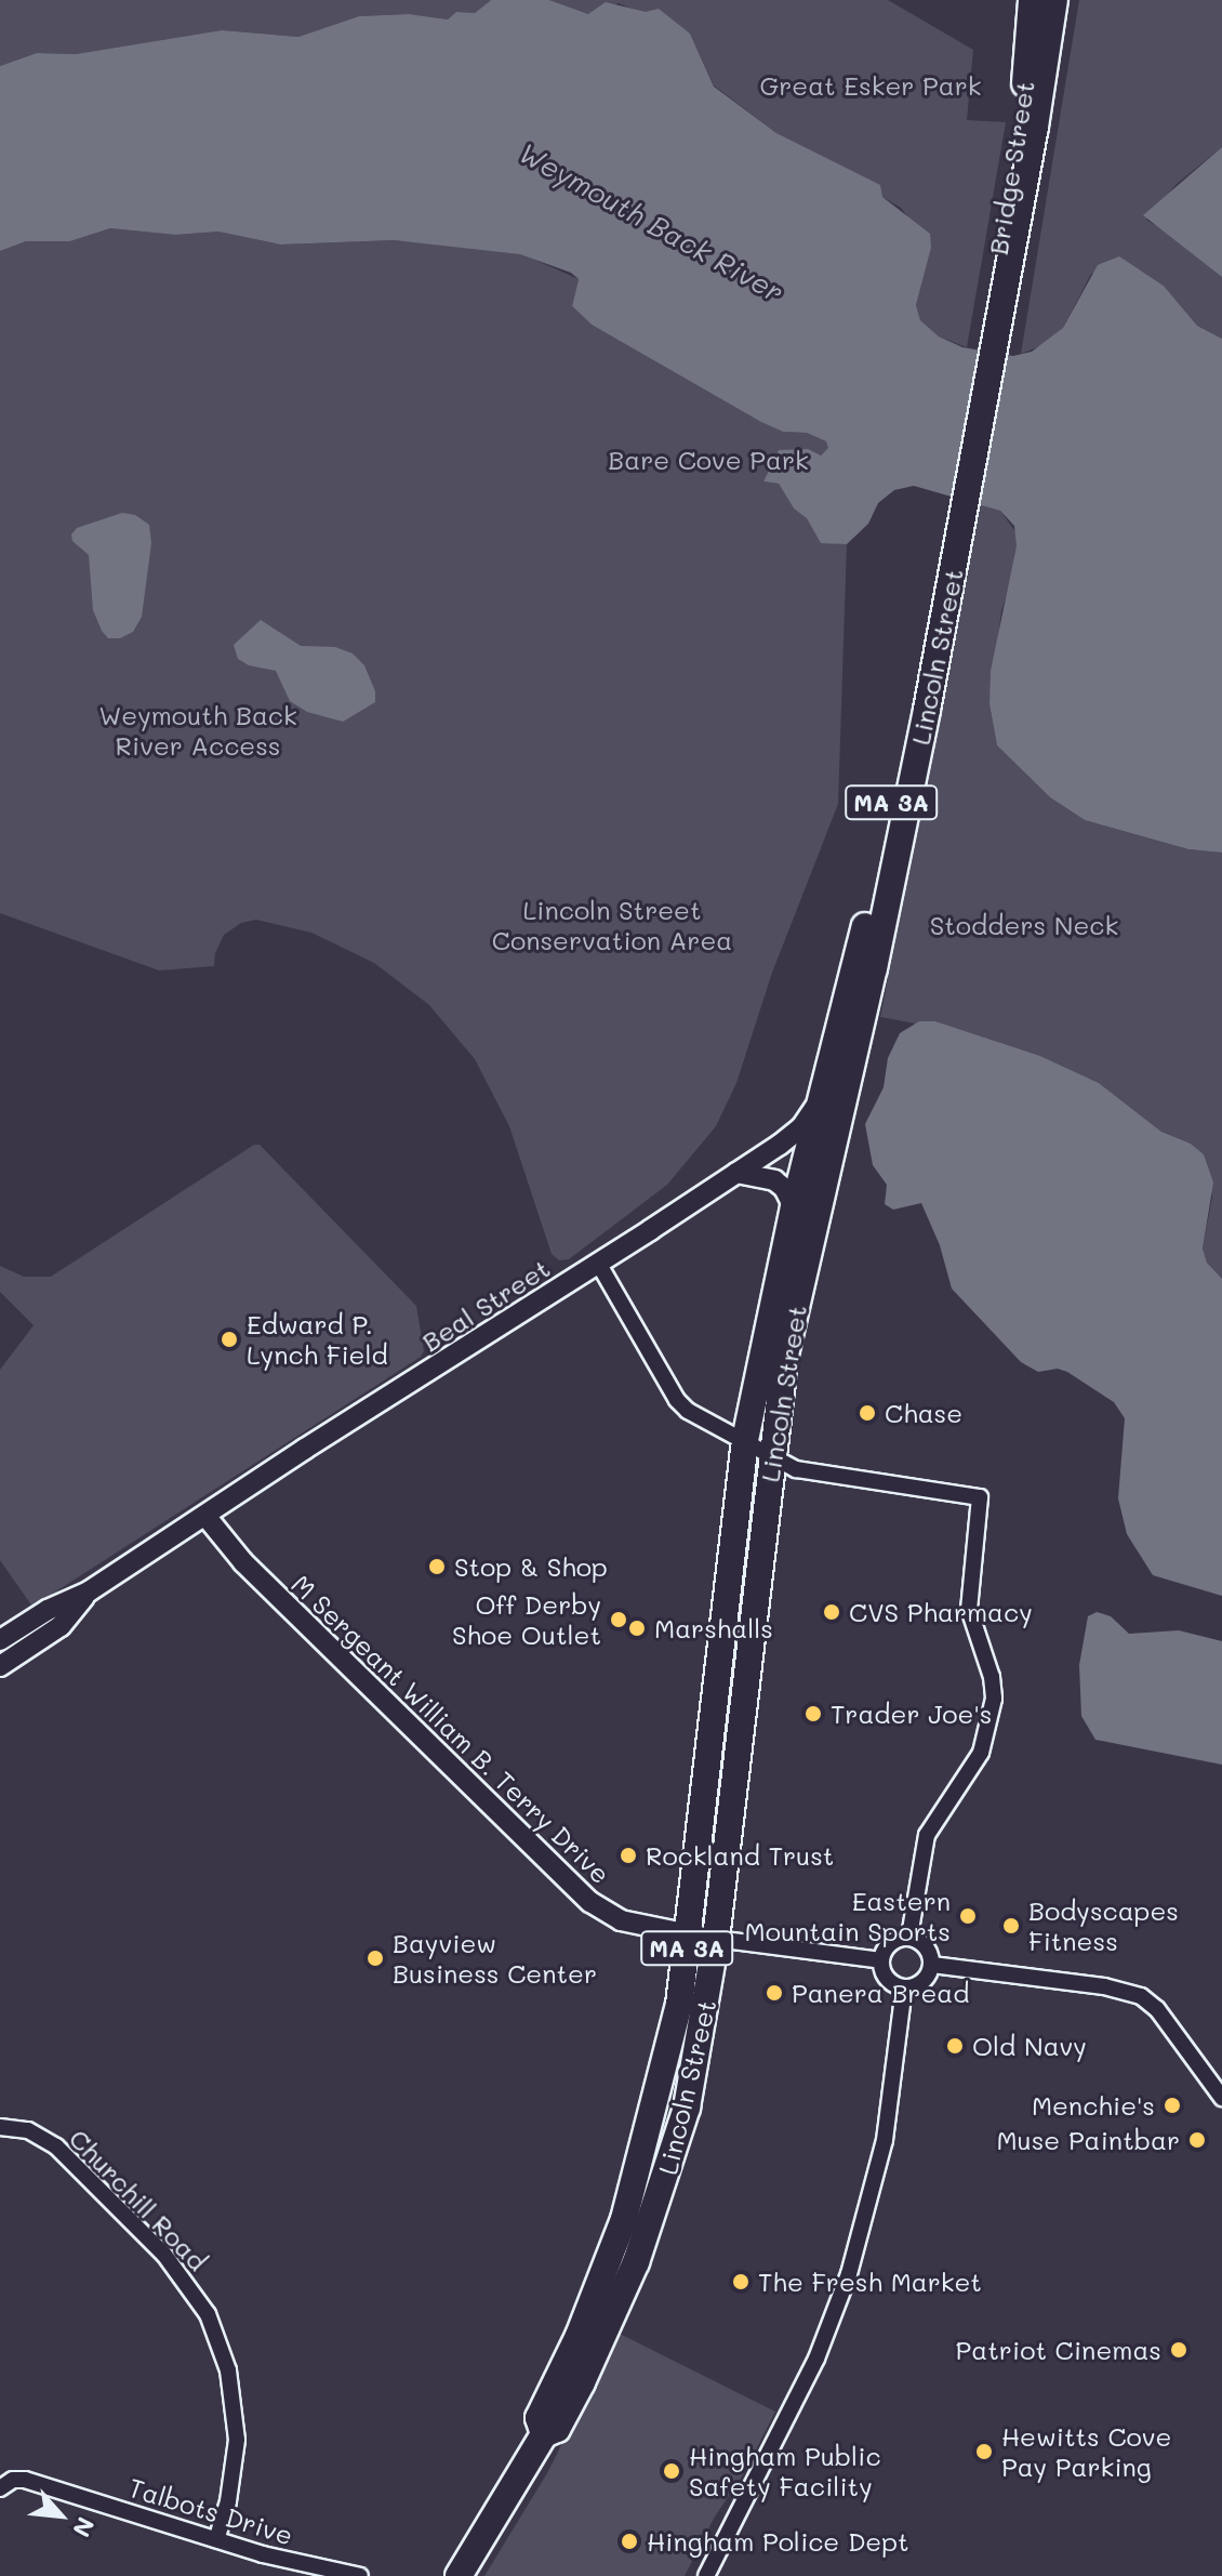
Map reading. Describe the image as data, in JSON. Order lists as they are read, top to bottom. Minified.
{"streets":{"main road":["Bridge Street","Lincoln Street","MA 3A"],"street":["Beal Street","M Sergeant William B. Terry Drive","Churchill Road","Talbots Drive"]},"crossings":[["Bridge Street","Lincoln Street"],["Lincoln Street","Beal Street"],["Lincoln Street","M Sergeant William B. Terry Drive"],["Beal Street","M Sergeant William B. Terry Drive"],["Churchill Road","Talbots Drive"]],"water":["Weymouth Back River"],"parks":["Great Esker Park","Bare Cove Park","Weymouth Back River Access","Lincoln Street Conservation Area","Stodders Neck"],"places":["Edward P. Lynch Field","Chase","Stop & Shop","CVS Pharmacy","Off Derby Shoe Outlet","Marshalls","Trader Joe's","Rockland Trust","Eastern Mountain Sports","Bodyscapes Fitness","Bayview Business Center","Panera Bread","Old Navy","Menchie's","Muse Paintbar","The Fresh Market","Patriot Cinemas","Hewitts Cove Pay Parking","Hingham Public Safety Facility","Hingham Police Dept"],"north":"bottom right"}
